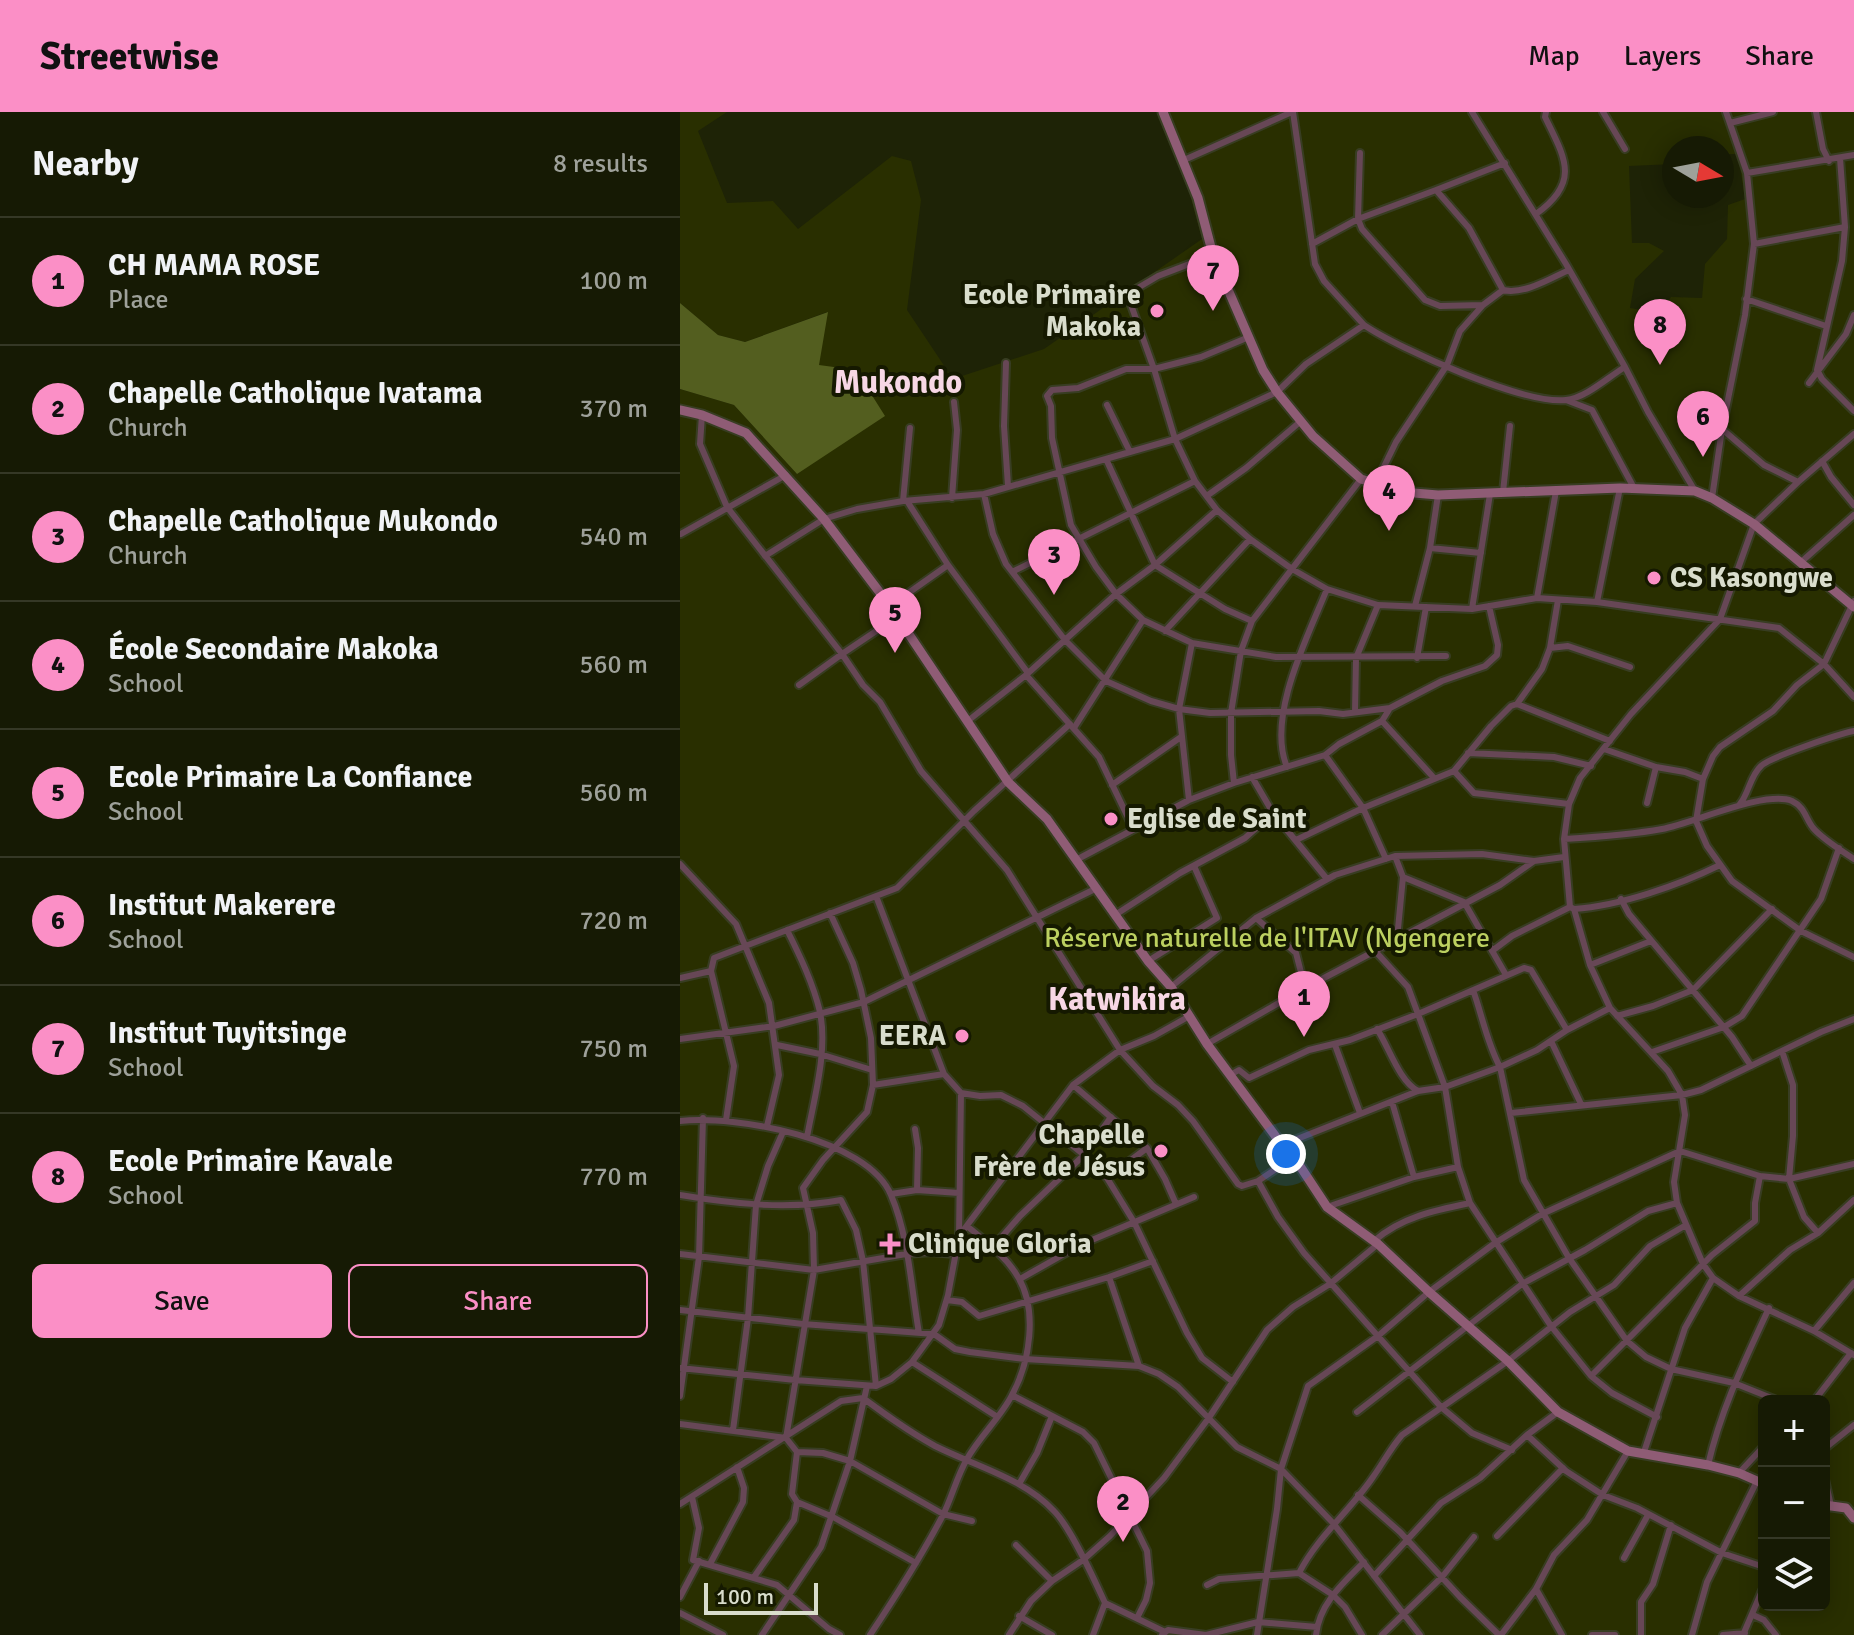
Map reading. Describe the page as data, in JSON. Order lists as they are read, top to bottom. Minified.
{"districts":["Mukondo","Katwikira"],"parks":["Réserve naturelle de l'ITAV (Ngengere"],"places":{"other":["Ecole Primaire Makoka","CS Kasongwe","Eglise de Saint","EERA","Chapelle Frère de Jésus"],"health":["Clinique Gloria"]},"scale_bar":"100 m","north":"right","page":{"header":"Streetwise","nav":["Map","Layers","Share"],"heading":["Nearby","8 results"],"list":[{"mark":"1","name":"CH MAMA ROSE","note":"Place","value":"100 m"},{"mark":"2","name":"Chapelle Catholique Ivatama","note":"Church","value":"370 m"},{"mark":"3","name":"Chapelle Catholique Mukondo","note":"Church","value":"540 m"},{"mark":"4","name":"École Secondaire Makoka","note":"School","value":"560 m"},{"mark":"5","name":"Ecole Primaire La Confiance","note":"School","value":"560 m"},{"mark":"6","name":"Institut Makerere","note":"School","value":"720 m"},{"mark":"7","name":"Institut Tuyitsinge","note":"School","value":"750 m"},{"mark":"8","name":"Ecole Primaire Kavale","note":"School","value":"770 m"}],"pins":["7","8","6","4","3","5","1","2"],"buttons":["Save","Share"],"map_buttons":["+","−"],"scale":"100 m"}}
